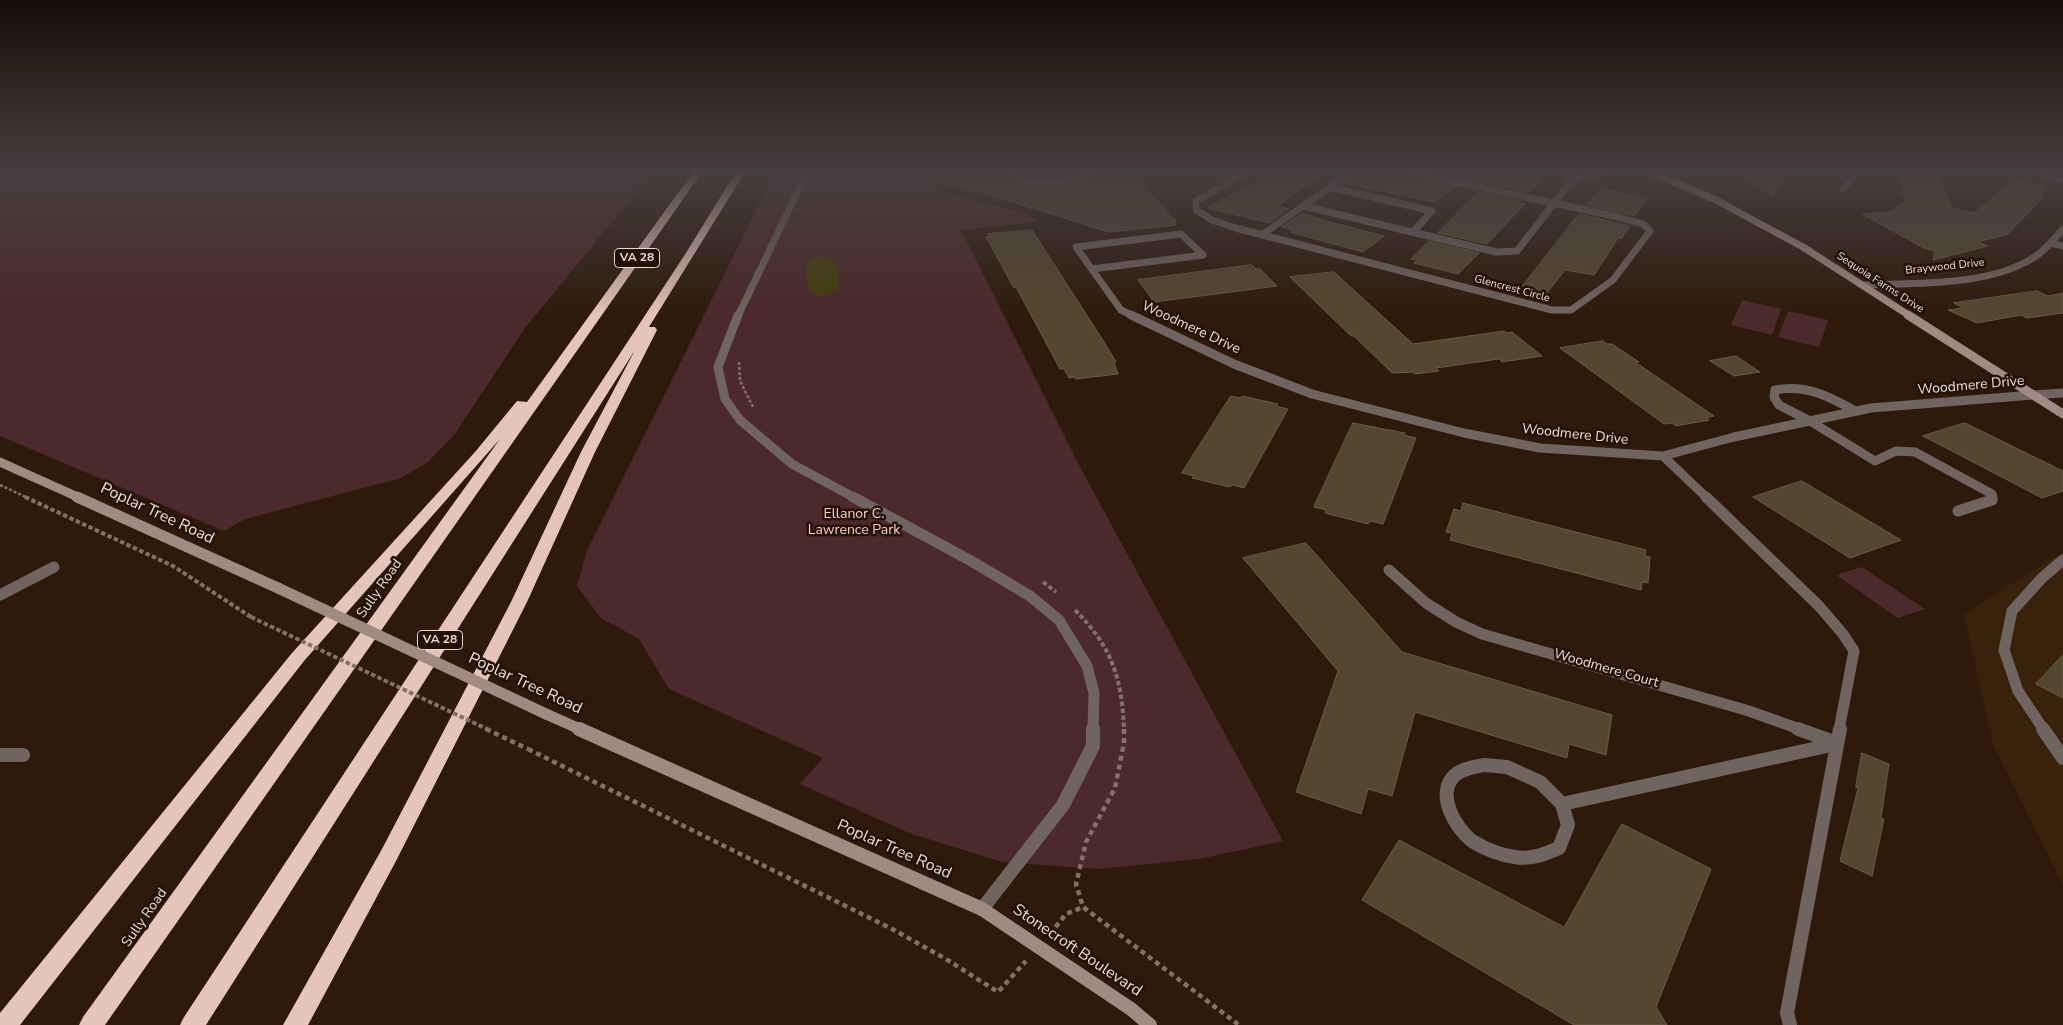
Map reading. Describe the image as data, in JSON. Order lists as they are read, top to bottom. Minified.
{"streets":{"highway":["VA 28","Sully Road"],"main road":["Sequoia Farms Drive","Poplar Tree Road","Stonecroft Boulevard"],"street":["Braywood Drive","Glencrest Circle","Woodmere Drive","Woodmere Court"]},"crossings":[["Braywood Drive","Sequoia Farms Drive"],["Sequoia Farms Drive","Woodmere Drive"],["Poplar Tree Road","Stonecroft Boulevard"]],"parks":["Ellanor C. Lawrence Park"]}
